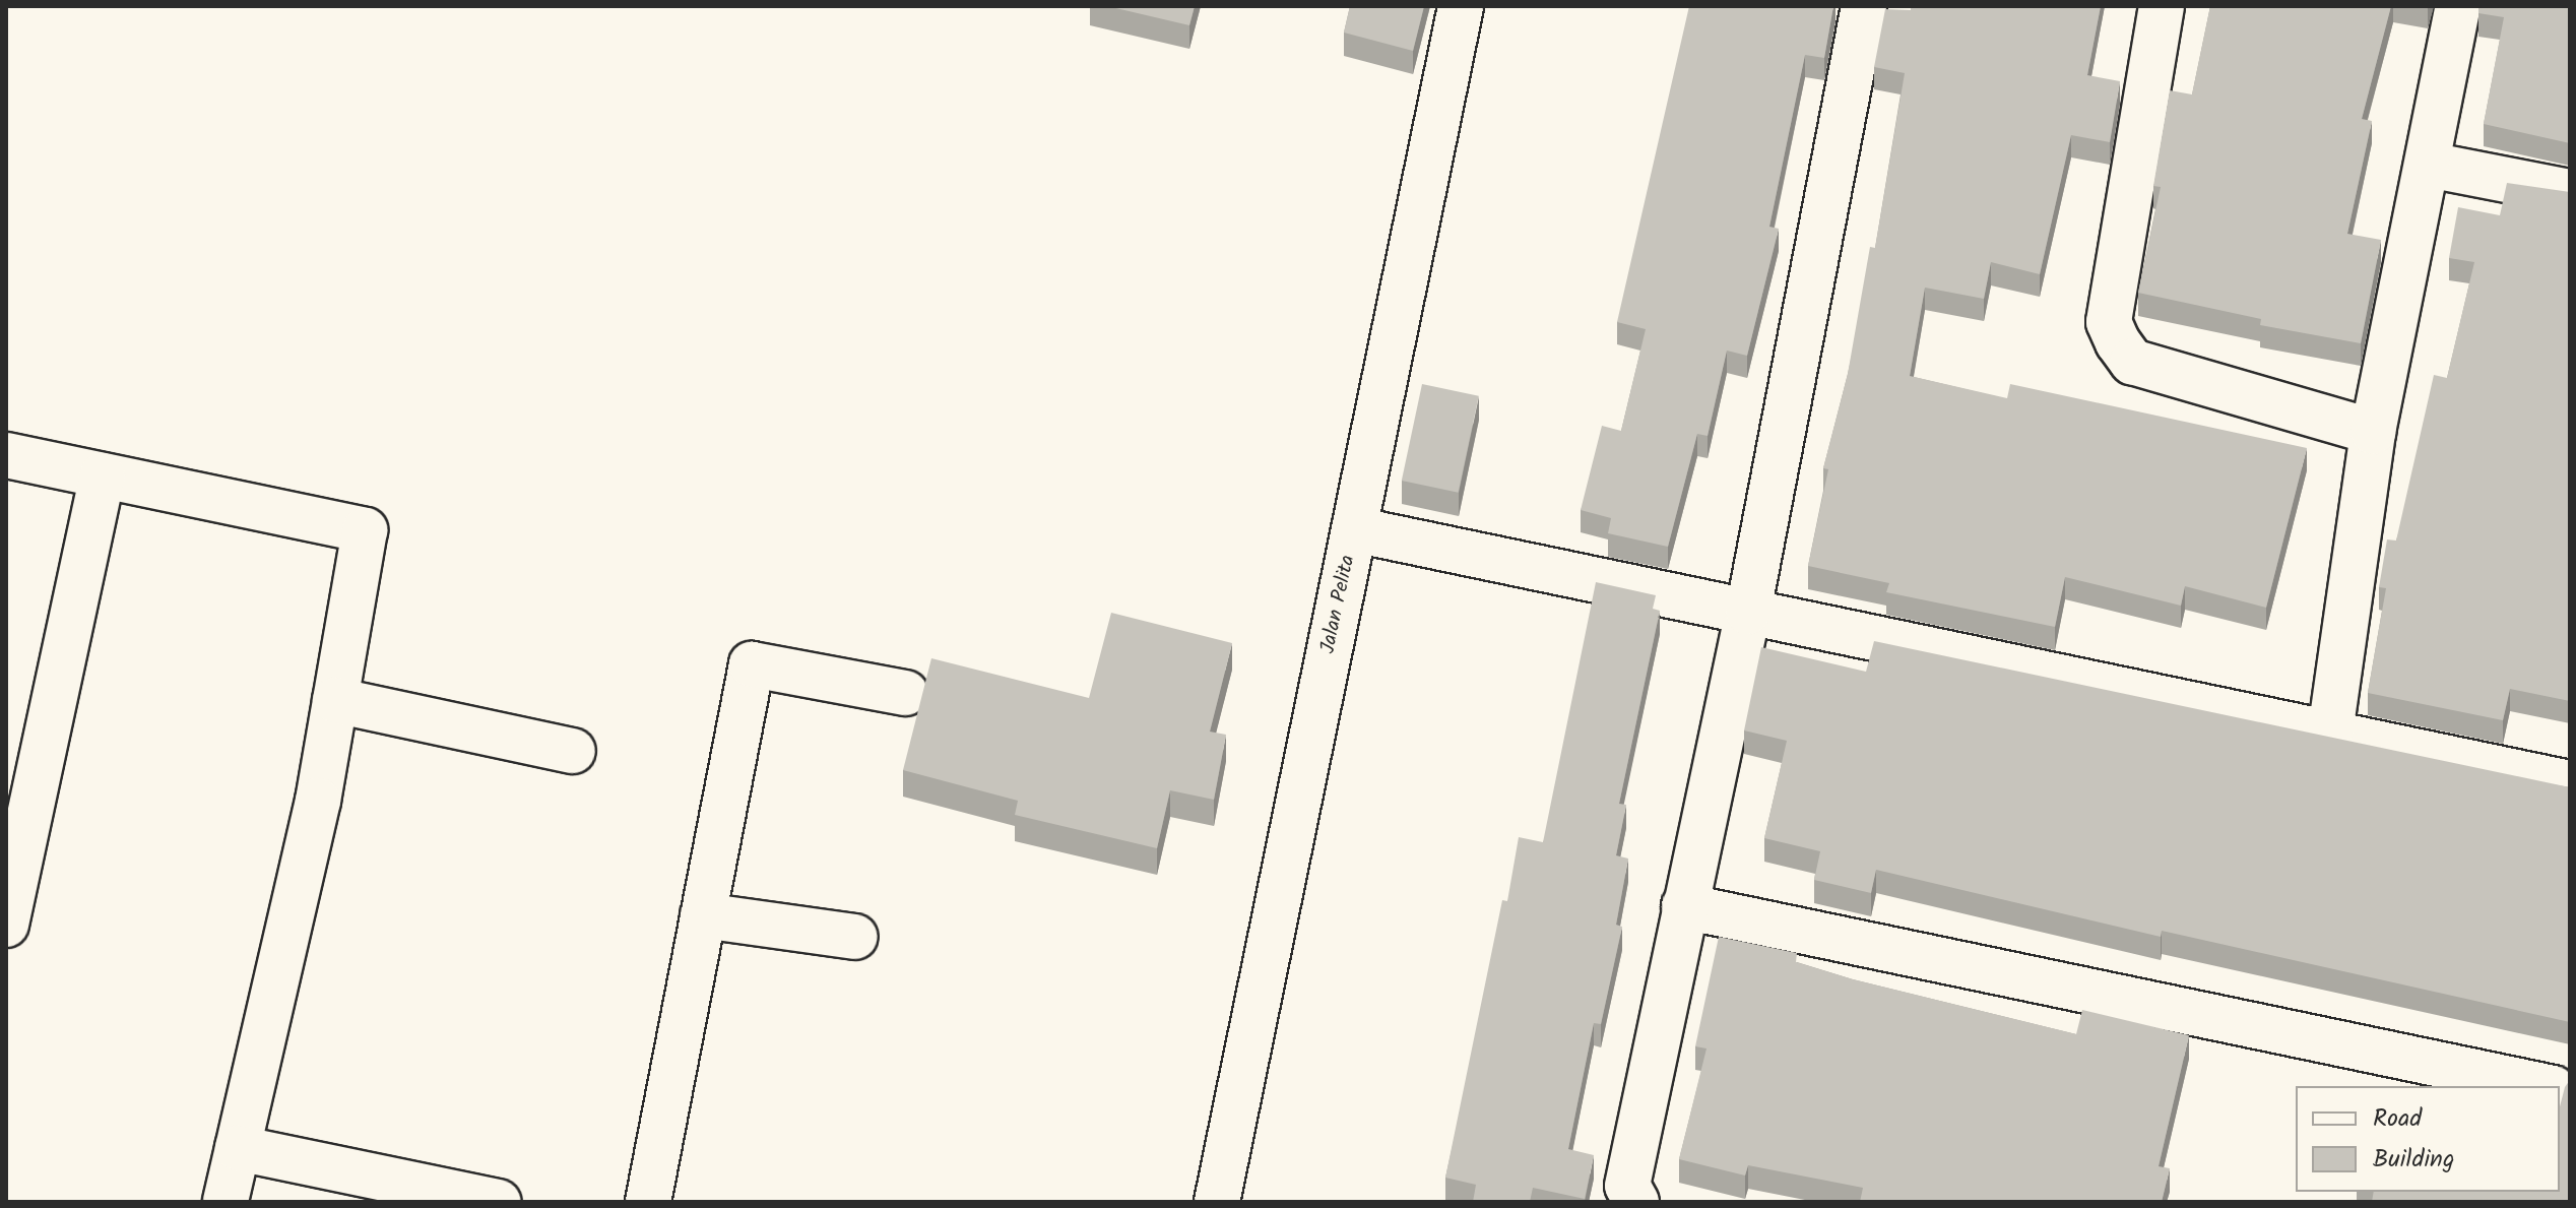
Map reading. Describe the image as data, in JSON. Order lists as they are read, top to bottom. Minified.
{"streets":{"street":["Jalan Pelita"]},"legend":["Road","Building"]}
